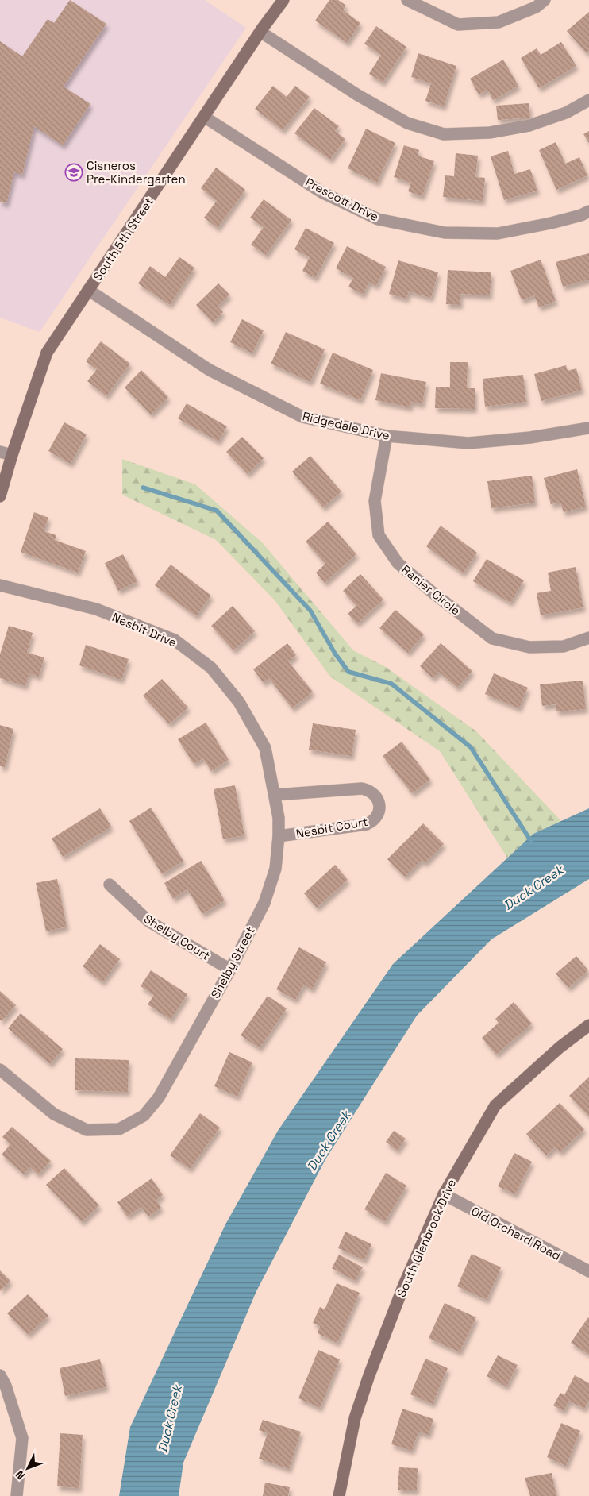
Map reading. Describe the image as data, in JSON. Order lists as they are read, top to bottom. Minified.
{"streets":{"street":["Prescott Drive","South 5th Street","Ridgedale Drive","Ranier Circle","Nesbit Drive","Nesbit Court","Shelby Court","Shelby Street","Old Orchard Road","South Glenbrook Drive"]},"crossings":[["Prescott Drive","South 5th Street"],["South 5th Street","Ridgedale Drive"],["Ridgedale Drive","Ranier Circle"],["Nesbit Drive","Nesbit Court"],["Nesbit Drive","Shelby Street"],["Nesbit Court","Shelby Street"],["Shelby Court","Shelby Street"],["Old Orchard Road","South Glenbrook Drive"]],"water":["Duck Creek"],"places":{"school or university":["Cisneros Pre-Kindergarten"]},"north":"bottom left"}
